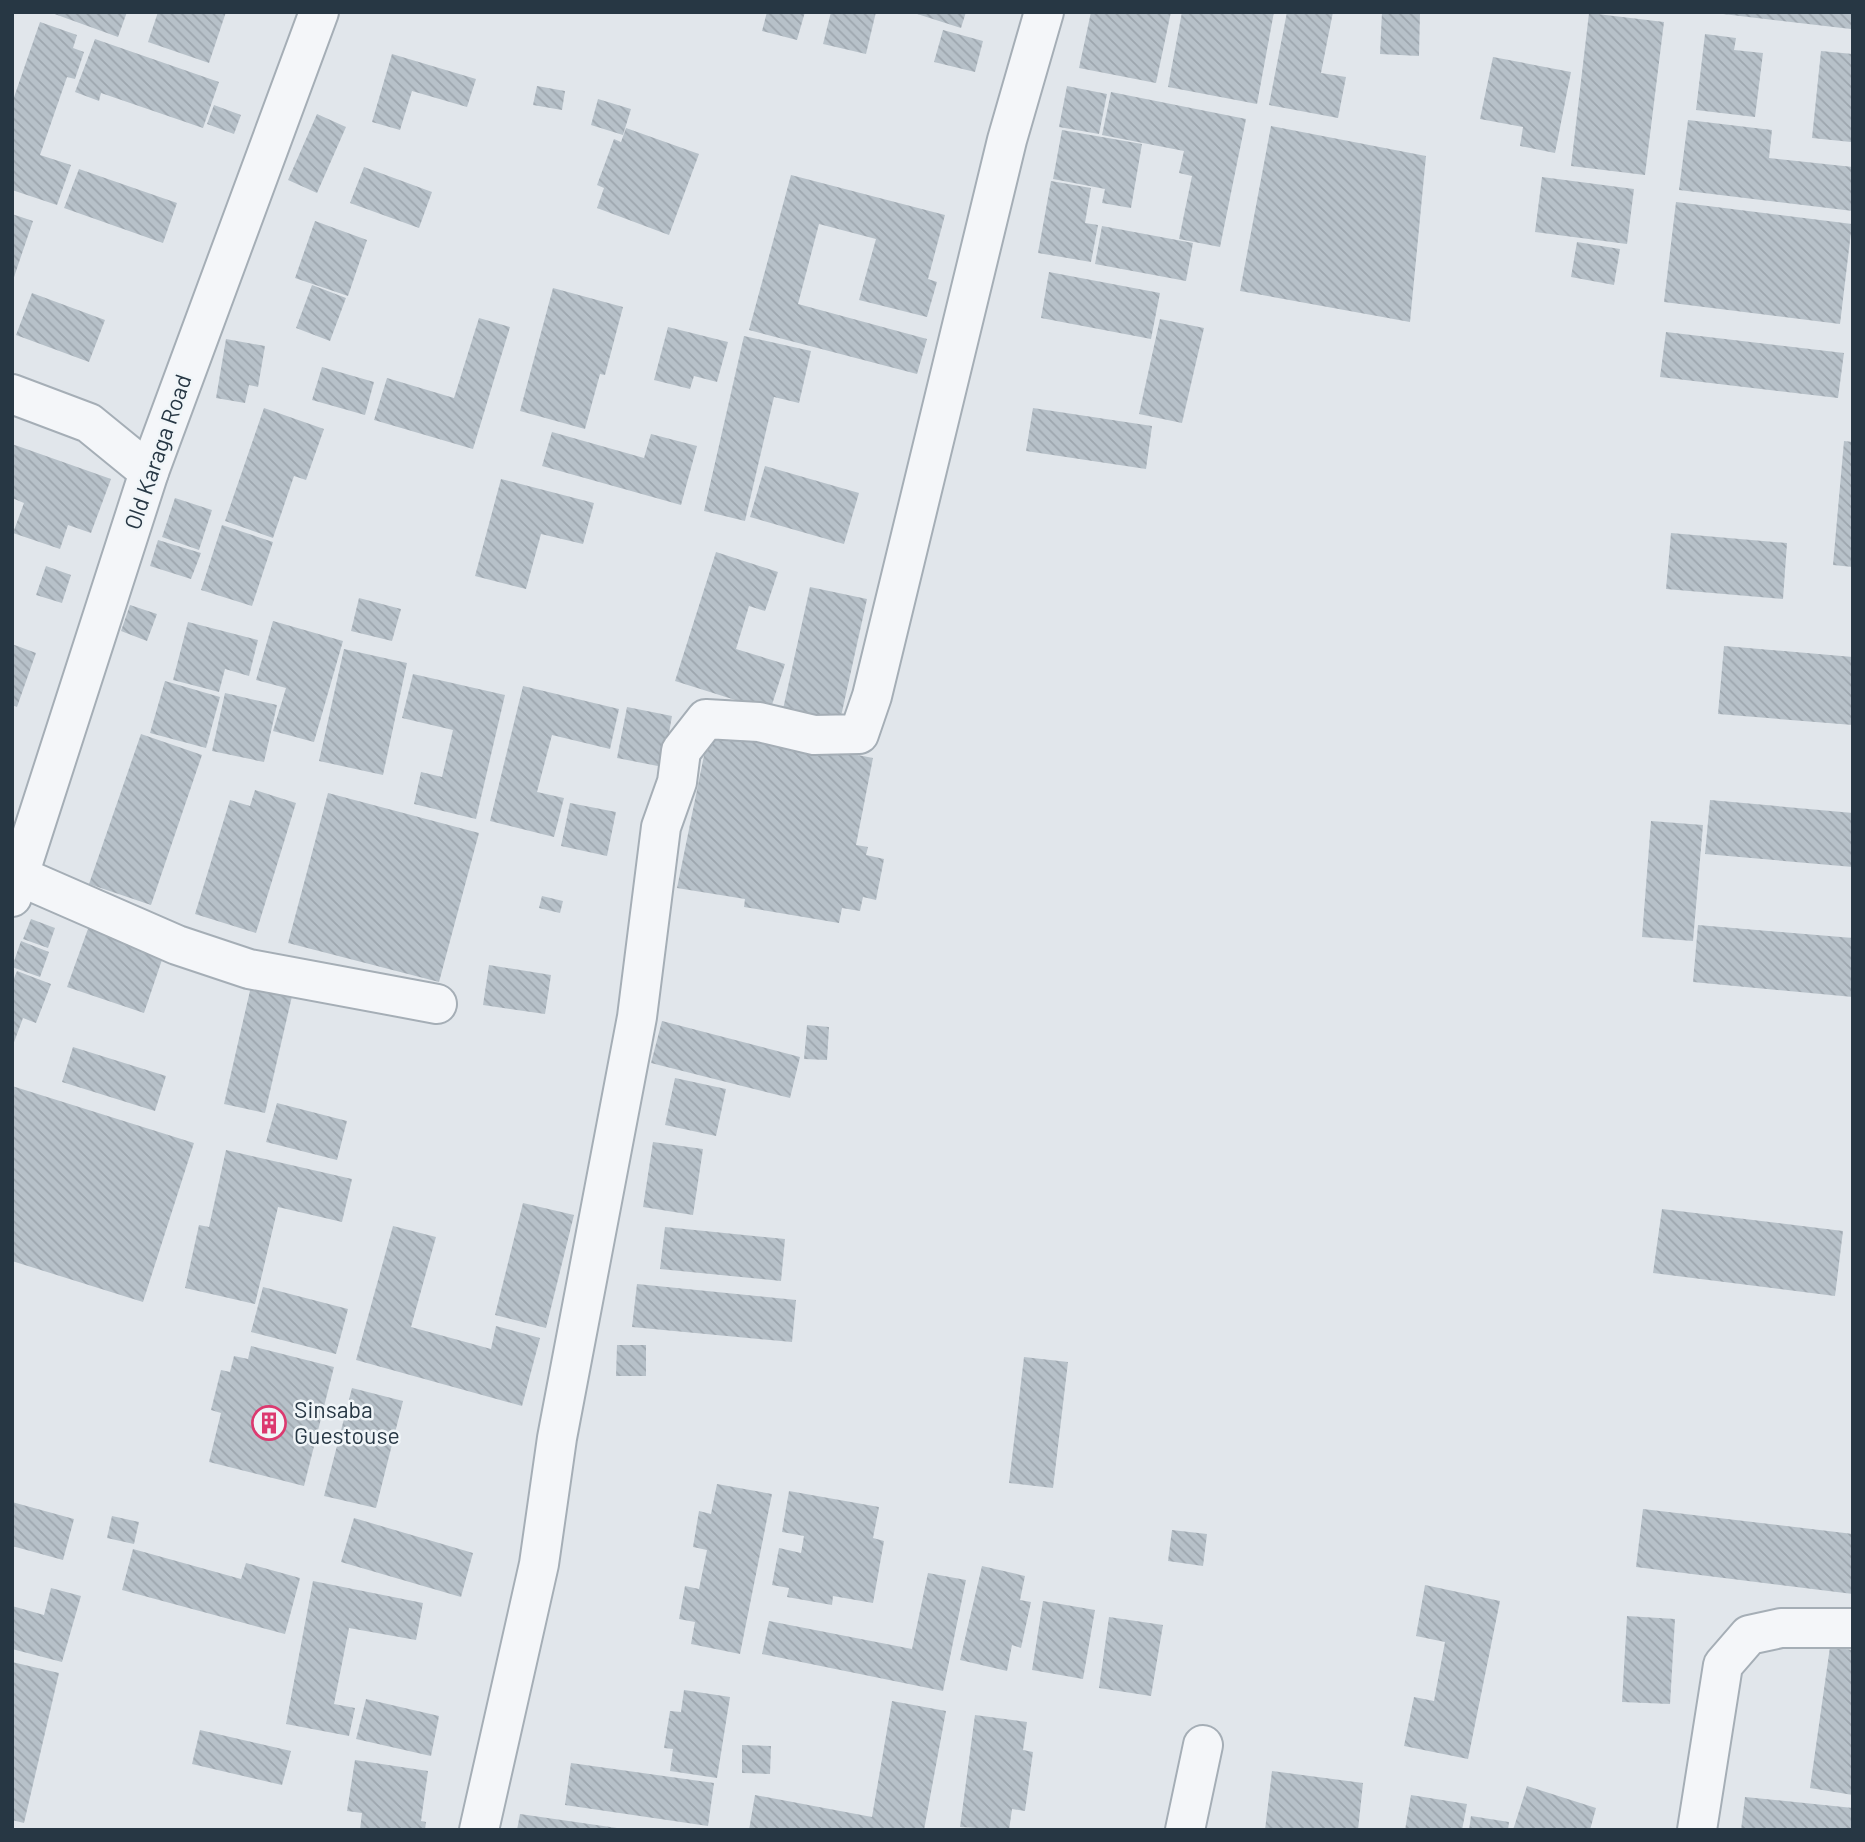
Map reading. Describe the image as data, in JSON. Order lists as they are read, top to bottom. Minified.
{"streets":{"street":["Old Karaga Road"]},"places":{"building":["Sinsaba Guestouse"]}}
